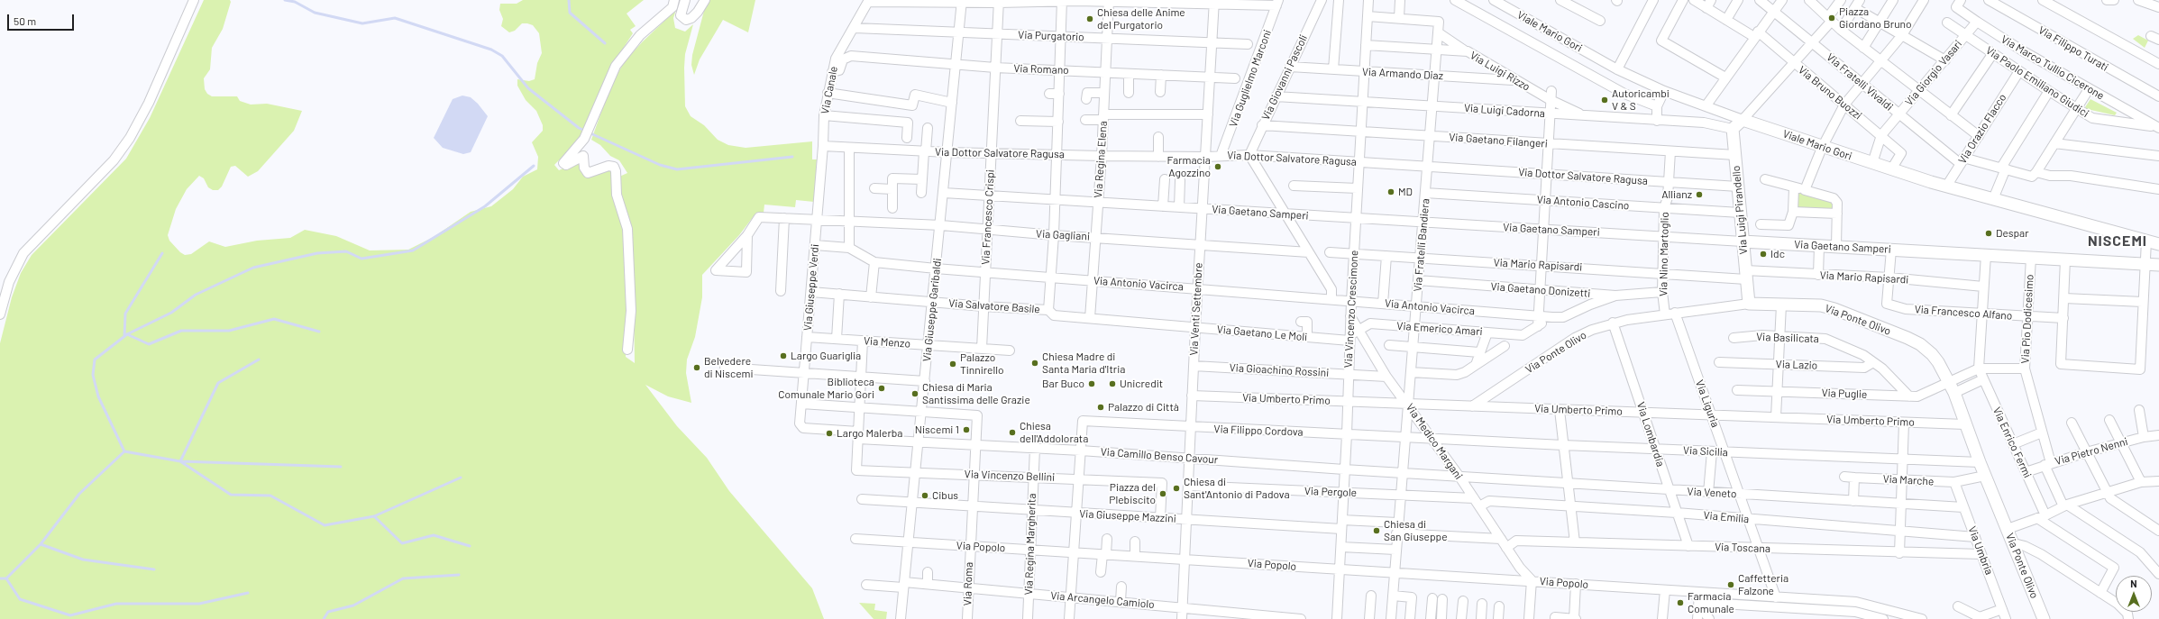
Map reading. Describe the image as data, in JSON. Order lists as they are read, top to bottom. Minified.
{"streets":{"main road":["Viale Mario Gori","Via Luigi Pirandello","Via Gaetano Samperi","Via Ponte Olivo"],"street":["Via Purgatorio","Via Filippo Turati","Via Marco Tullio Cicerone","Via Romano","Via Luigi Rizzo","Via Giorgio Vasari","Via Armando Diaz","Via Giovanni Pascoli","Via Guglielmo Marconi","Via Fratelli Vivaldi","Via Paolo Emiliano Giudici","Via Canale","Via Bruno Buozzi","Via Luigi Cadorna","Via Orazio Flacco","Via Gaetano Filangeri","Via Dottor Salvatore Ragusa","Via Regina Elena","Via Antonio Cascino","Via Francesco Crispi","Via Gagliani","Via Fratelli Bandiera","Via Nino Martoglio","Via Mario Rapisardi","Via Antonio Vacirca","Via Giuseppe Verdi","Via Gaetano Donizetti","Via Salvatore Basile","Via Venti Settembre","Via Vincenzo Crescimone","Via Giuseppe Garibaldi","Via Francesco Alfano","Via Pio Dodicesimo","Via Emerico Amari","Via Gaetano Le Moli","Via Basilicata","Via Menzo","Via Lazio","Via Gioachino Rossini","Via Puglie","Via Umberto Primo","Via Liguria","Via Filippo Cordova","Via Lombardia","Via Medico Margani","Via Enrico Fermi","Via Sicilia","Via Pietro Nenni","Via Camillo Benso Cavour","Via Vincenzo Bellini","Via Marche","Via Pergole","Via Veneto","Via Giuseppe Mazzini","Via Emilia","Via Regina Margherita","Via Popolo","Via Toscana","Via Umbria","Via Roma","Via Arcangelo Camiolo"]},"crossings":[["Viale Mario Gori","Via Giorgio Vasari"],["Viale Mario Gori","Via Bruno Buozzi"],["Viale Mario Gori","Via Orazio Flacco"],["Via Purgatorio","Via Canale"],["Via Purgatorio","Via Regina Elena"],["Via Purgatorio","Via Francesco Crispi"],["Via Purgatorio","Via Venti Settembre"],["Via Purgatorio","Via Giuseppe Garibaldi"],["Via Marco Tullio Cicerone","Via Giorgio Vasari"],["Via Marco Tullio Cicerone","Via Paolo Emiliano Giudici"],["Via Romano","Via Canale"],["Via Romano","Via Regina Elena"],["Via Romano","Via Francesco Crispi"],["Via Romano","Via Venti Settembre"],["Via Romano","Via Giuseppe Garibaldi"],["Via Luigi Rizzo","Via Armando Diaz"],["Via Luigi Rizzo","Via Luigi Cadorna"],["Via Luigi Rizzo","Via Fratelli Bandiera"],["Via Luigi Rizzo","Via Vincenzo Crescimone"],["Via Giorgio Vasari","Via Fratelli Vivaldi"],["Via Giorgio Vasari","Via Paolo Emiliano Giudici"],["Via Giorgio Vasari","Via Bruno Buozzi"],["Via Armando Diaz","Via Giovanni Pascoli"],["Via Armando Diaz","Via Fratelli Bandiera"],["Via Armando Diaz","Via Vincenzo Crescimone"],["Via Giovanni Pascoli","Via Luigi Cadorna"],["Via Giovanni Pascoli","Via Gaetano Filangeri"],["Via Giovanni Pascoli","Via Dottor Salvatore Ragusa"],["Via Guglielmo Marconi","Via Dottor Salvatore Ragusa"],["Via Fratelli Vivaldi","Via Orazio Flacco"],["Via Paolo Emiliano Giudici","Via Orazio Flacco"],["Via Canale","Via Dottor Salvatore Ragusa"],["Via Canale","Via Giuseppe Verdi"],["Via Luigi Cadorna","Via Luigi Pirandello"],["Via Luigi Cadorna","Via Fratelli Bandiera"],["Via Luigi Cadorna","Via Vincenzo Crescimone"],["Via Gaetano Filangeri","Via Luigi Pirandello"],["Via Gaetano Filangeri","Via Fratelli Bandiera"],["Via Gaetano Filangeri","Via Nino Martoglio"],["Via Gaetano Filangeri","Via Vincenzo Crescimone"],["Via Dottor Salvatore Ragusa","Via Regina Elena"],["Via Dottor Salvatore Ragusa","Via Luigi Pirandello"],["Via Dottor Salvatore Ragusa","Via Francesco Crispi"],["Via Dottor Salvatore Ragusa","Via Fratelli Bandiera"],["Via Dottor Salvatore Ragusa","Via Nino Martoglio"],["Via Dottor Salvatore Ragusa","Via Giuseppe Verdi"],["Via Dottor Salvatore Ragusa","Via Venti Settembre"],["Via Dottor Salvatore Ragusa","Via Vincenzo Crescimone"],["Via Dottor Salvatore Ragusa","Via Giuseppe Garibaldi"],["Via Regina Elena","Via Gaetano Samperi"],["Via Regina Elena","Via Gagliani"],["Via Regina Elena","Via Antonio Vacirca"],["Via Regina Elena","Via Gaetano Le Moli"],["Via Antonio Cascino","Via Luigi Pirandello"],["Via Antonio Cascino","Via Fratelli Bandiera"],["Via Antonio Cascino","Via Nino Martoglio"],["Via Luigi Pirandello","Via Gaetano Samperi"],["Via Luigi Pirandello","Via Mario Rapisardi"],["Via Luigi Pirandello","Via Ponte Olivo"],["Via Gaetano Samperi","Via Francesco Crispi"],["Via Gaetano Samperi","Via Fratelli Bandiera"],["Via Gaetano Samperi","Via Nino Martoglio"],["Via Gaetano Samperi","Via Venti Settembre"],["Via Gaetano Samperi","Via Vincenzo Crescimone"],["Via Gaetano Samperi","Via Giuseppe Garibaldi"],["Via Gaetano Samperi","Via Pio Dodicesimo"],["Via Francesco Crispi","Via Gagliani"],["Via Francesco Crispi","Via Antonio Vacirca"],["Via Francesco Crispi","Via Salvatore Basile"],["Via Francesco Crispi","Via Menzo"],["Via Gagliani","Via Giuseppe Verdi"],["Via Gagliani","Via Venti Settembre"],["Via Gagliani","Via Giuseppe Garibaldi"],["Via Fratelli Bandiera","Via Mario Rapisardi"],["Via Fratelli Bandiera","Via Antonio Vacirca"],["Via Fratelli Bandiera","Via Gaetano Donizetti"],["Via Fratelli Bandiera","Via Emerico Amari"],["Via Fratelli Bandiera","Via Umberto Primo"],["Via Fratelli Bandiera","Via Filippo Cordova"],["Via Fratelli Bandiera","Via Medico Margani"],["Via Fratelli Bandiera","Via Camillo Benso Cavour"],["Via Fratelli Bandiera","Via Pergole"],["Via Fratelli Bandiera","Via Giuseppe Mazzini"],["Via Fratelli Bandiera","Via Popolo"],["Via Nino Martoglio","Via Mario Rapisardi"],["Via Nino Martoglio","Via Gaetano Donizetti"],["Via Nino Martoglio","Via Ponte Olivo"],["Via Mario Rapisardi","Via Vincenzo Crescimone"],["Via Mario Rapisardi","Via Francesco Alfano"],["Via Antonio Vacirca","Via Giuseppe Verdi"],["Via Antonio Vacirca","Via Venti Settembre"],["Via Antonio Vacirca","Via Vincenzo Crescimone"],["Via Antonio Vacirca","Via Giuseppe Garibaldi"],["Via Giuseppe Verdi","Via Salvatore Basile"],["Via Giuseppe Verdi","Via Menzo"],["Via Giuseppe Verdi","Via Camillo Benso Cavour"],["Via Salvatore Basile","Via Giuseppe Garibaldi"],["Via Salvatore Basile","Via Gaetano Le Moli"],["Via Venti Settembre","Via Gaetano Le Moli"],["Via Venti Settembre","Via Gioachino Rossini"],["Via Venti Settembre","Via Umberto Primo"],["Via Venti Settembre","Via Filippo Cordova"],["Via Venti Settembre","Via Camillo Benso Cavour"],["Via Venti Settembre","Via Pergole"],["Via Venti Settembre","Via Giuseppe Mazzini"],["Via Venti Settembre","Via Popolo"],["Via Venti Settembre","Via Arcangelo Camiolo"],["Via Vincenzo Crescimone","Via Emerico Amari"],["Via Vincenzo Crescimone","Via Gaetano Le Moli"],["Via Vincenzo Crescimone","Via Gioachino Rossini"],["Via Vincenzo Crescimone","Via Umberto Primo"],["Via Vincenzo Crescimone","Via Filippo Cordova"],["Via Vincenzo Crescimone","Via Medico Margani"],["Via Vincenzo Crescimone","Via Camillo Benso Cavour"],["Via Vincenzo Crescimone","Via Pergole"],["Via Vincenzo Crescimone","Via Giuseppe Mazzini"],["Via Vincenzo Crescimone","Via Popolo"],["Via Giuseppe Garibaldi","Via Menzo"],["Via Giuseppe Garibaldi","Via Camillo Benso Cavour"],["Via Giuseppe Garibaldi","Via Vincenzo Bellini"],["Via Giuseppe Garibaldi","Via Giuseppe Mazzini"],["Via Giuseppe Garibaldi","Via Popolo"],["Via Giuseppe Garibaldi","Via Roma"],["Via Giuseppe Garibaldi","Via Arcangelo Camiolo"],["Via Francesco Alfano","Via Pio Dodicesimo"],["Via Pio Dodicesimo","Via Pietro Nenni"],["Via Ponte Olivo","Via Puglie"],["Via Ponte Olivo","Via Umberto Primo"],["Via Ponte Olivo","Via Liguria"],["Via Ponte Olivo","Via Lombardia"],["Via Ponte Olivo","Via Sicilia"],["Via Ponte Olivo","Via Marche"],["Via Emerico Amari","Via Gaetano Le Moli"],["Via Emerico Amari","Via Medico Margani"],["Via Basilicata","Via Lazio"],["Via Basilicata","Via Puglie"],["Via Gioachino Rossini","Via Medico Margani"],["Via Puglie","Via Enrico Fermi"],["Via Umberto Primo","Via Liguria"],["Via Umberto Primo","Via Lombardia"],["Via Umberto Primo","Via Medico Margani"],["Via Liguria","Via Sicilia"],["Via Liguria","Via Veneto"],["Via Liguria","Via Emilia"],["Via Liguria","Via Popolo"],["Via Liguria","Via Toscana"],["Via Filippo Cordova","Via Medico Margani"],["Via Filippo Cordova","Via Sicilia"],["Via Filippo Cordova","Via Camillo Benso Cavour"],["Via Lombardia","Via Sicilia"],["Via Lombardia","Via Veneto"],["Via Lombardia","Via Emilia"],["Via Lombardia","Via Toscana"],["Via Medico Margani","Via Sicilia"],["Via Medico Margani","Via Camillo Benso Cavour"],["Via Medico Margani","Via Pergole"],["Via Medico Margani","Via Veneto"],["Via Medico Margani","Via Emilia"],["Via Medico Margani","Via Popolo"],["Via Medico Margani","Via Toscana"],["Via Enrico Fermi","Via Pietro Nenni"],["Via Camillo Benso Cavour","Via Vincenzo Bellini"],["Via Camillo Benso Cavour","Via Veneto"],["Via Camillo Benso Cavour","Via Regina Margherita"],["Via Camillo Benso Cavour","Via Roma"],["Via Vincenzo Bellini","Via Giuseppe Mazzini"],["Via Vincenzo Bellini","Via Regina Margherita"],["Via Vincenzo Bellini","Via Roma"],["Via Marche","Via Umbria"],["Via Veneto","Via Umbria"],["Via Giuseppe Mazzini","Via Regina Margherita"],["Via Giuseppe Mazzini","Via Roma"],["Via Emilia","Via Umbria"],["Via Regina Margherita","Via Popolo"],["Via Regina Margherita","Via Arcangelo Camiolo"],["Via Popolo","Via Roma"],["Via Toscana","Via Umbria"],["Via Roma","Via Arcangelo Camiolo"]],"districts":["NISCEMI"],"places":["Piazza Giordano Bruno","Chiesa delle Anime del Purgatorio","Autoricambi V & S","Farmacia Agozzino","MD","Allianz","Despar","Idc","Largo Guariglia","Chiesa Madre di Santa Maria d'Itria","Palazzo Tinnirello","Belvedere di Niscemi","Bar Buco","Unicredit","Biblioteca Comunale Mario Gori","Chiesa di Maria Santissima delle Grazie","Palazzo di Città","Niscemi 1","Chiesa dell'Addolorata","Largo Malerba","Chiesa di Sant'Antonio di Padova","Piazza del Plebiscito","Cibus","Chiesa di San Giuseppe","Caffetteria Falzone","Farmacia Comunale"],"scale_bar":"50 m","north":"top"}
